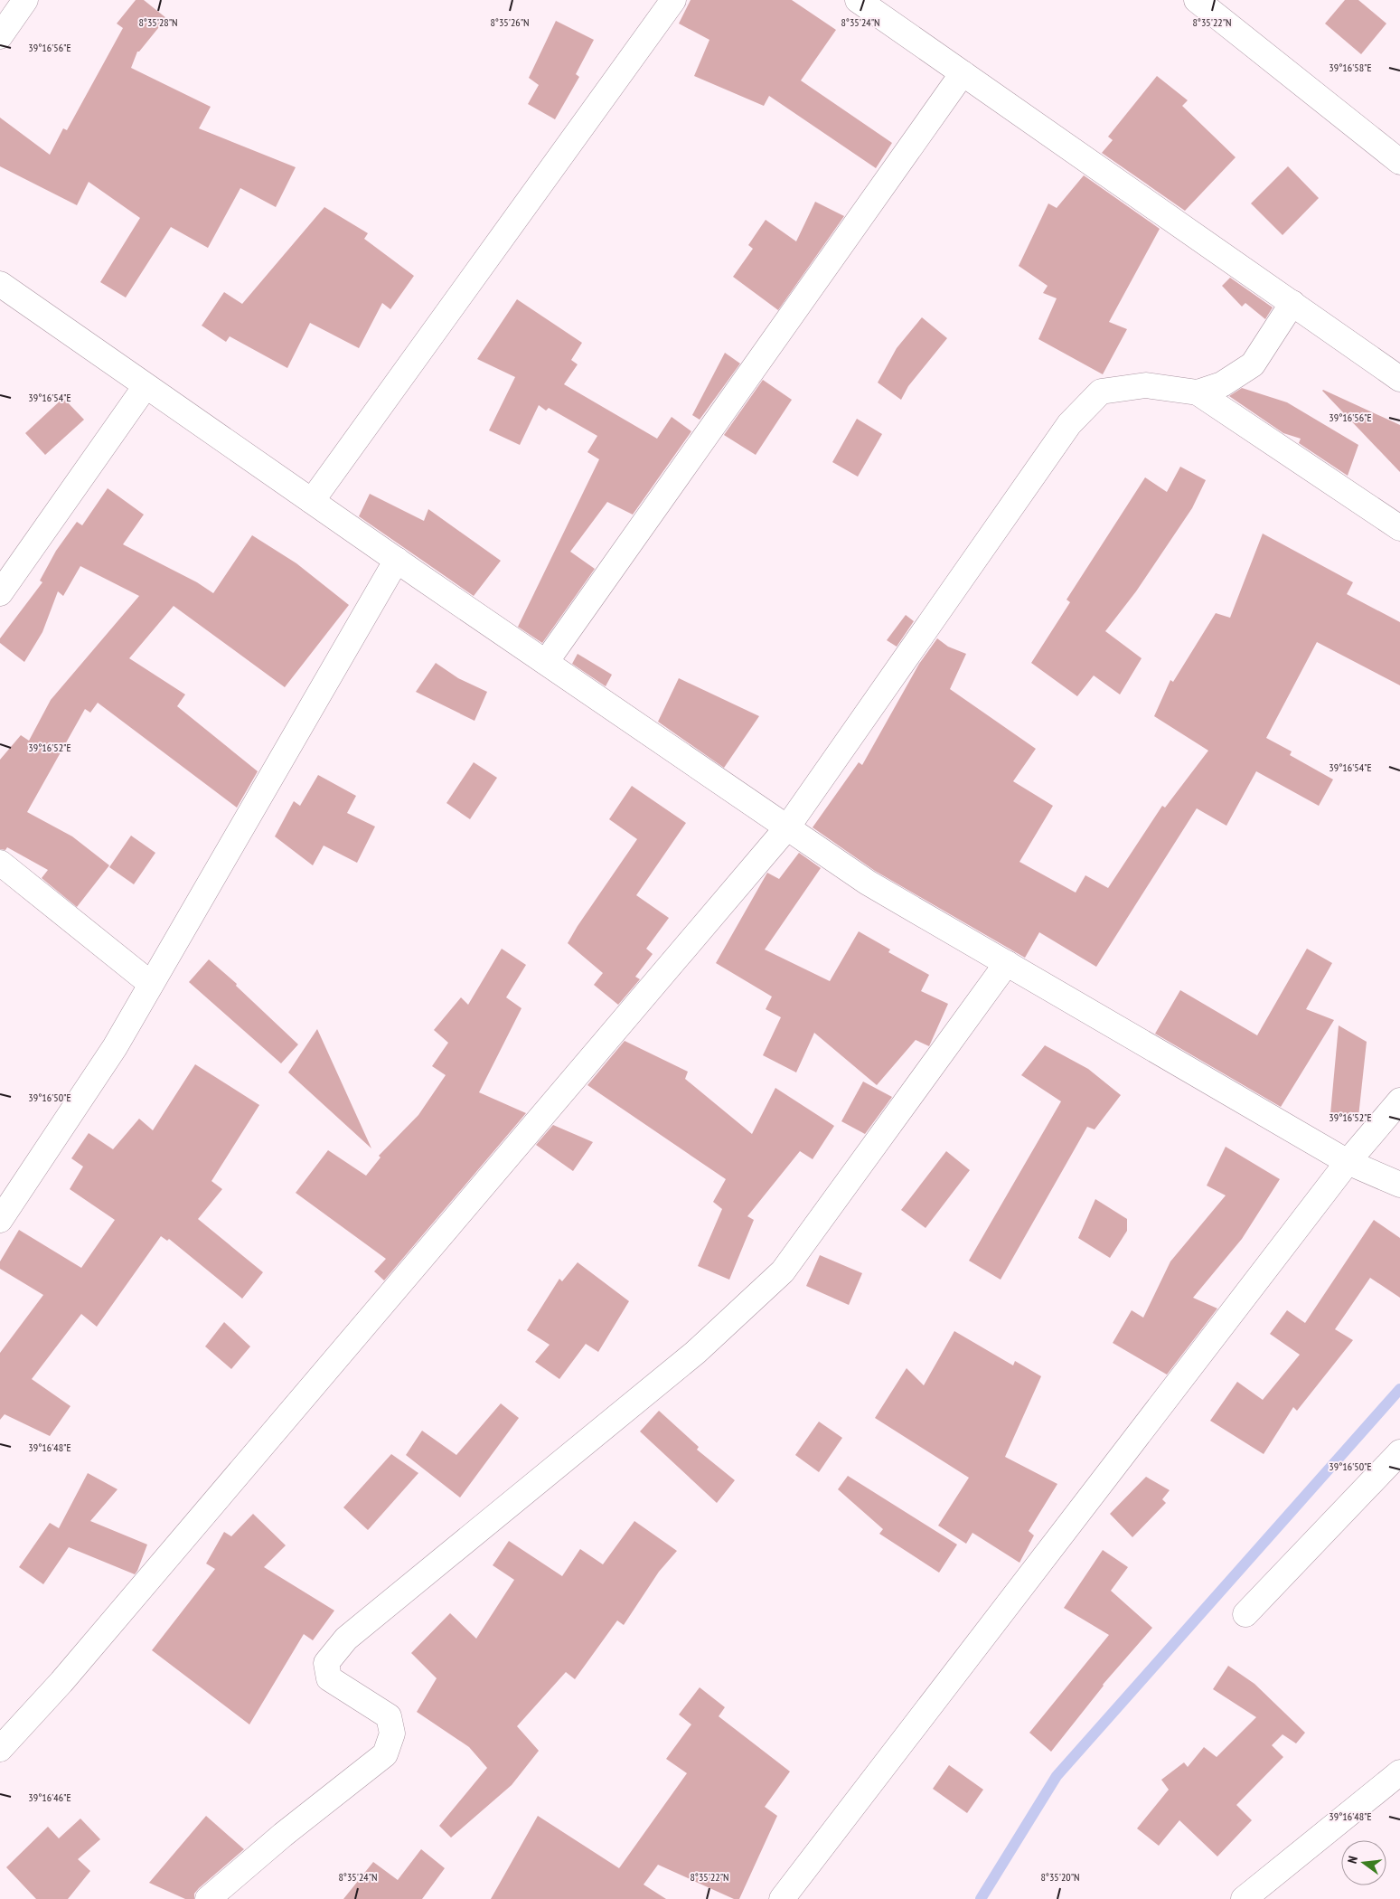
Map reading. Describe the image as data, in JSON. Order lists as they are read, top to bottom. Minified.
{"north":"left","coordinates":["8°35'28\"N","8°35'26\"N","8°35'24\"N","8°35'22\"N","39°16'56\"E","39°16'58\"E","39°16'54\"E","39°16'52\"E","39°16'50\"E","39°16'48\"E","39°16'46\"E","8°35'20\"N"]}
